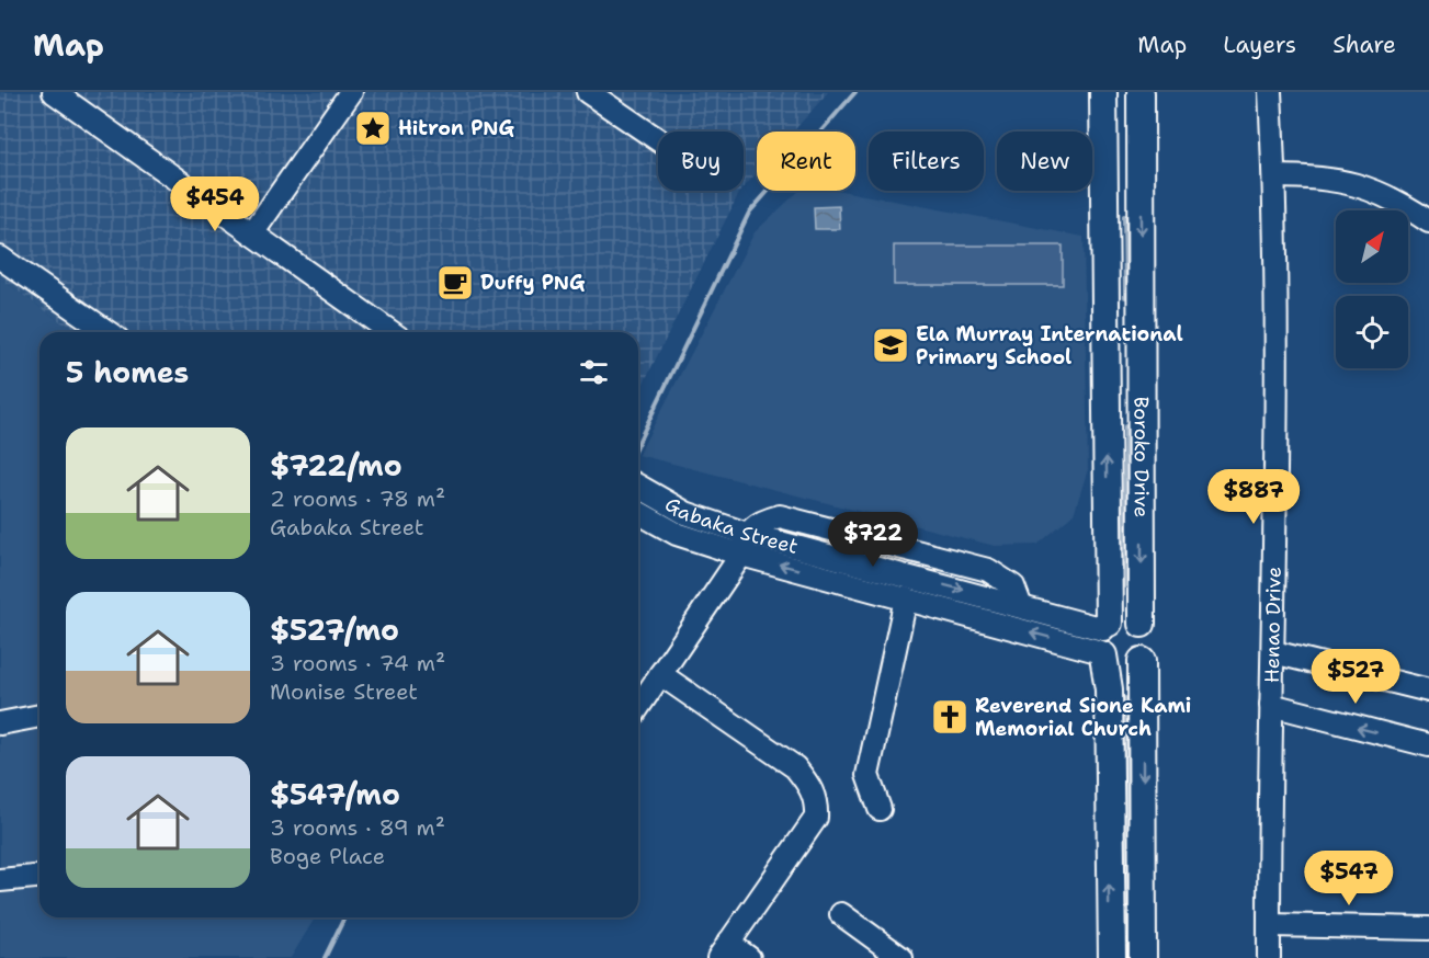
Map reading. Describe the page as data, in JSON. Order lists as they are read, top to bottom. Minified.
{"streets":{"main road":["Boroko Drive"],"street":["Gabaka Street","Henao Drive"]},"crossings":[["Boroko Drive","Gabaka Street"]],"places":{"place":["Hitron PNG"],"cafe":["Duffy PNG"],"school or university":["Ela Murray International Primary School"],"church":["Reverend Sione Kami Memorial Church"]},"north":"top right","page":{"header":"Map","nav":["Map","Layers","Share"],"chip":["Buy","Rent","Filters","New"],"price":["$454","$887","$722","$527","$547"],"heading":"5 homes","list":[{"name":"$722/mo","note":"2 rooms · 78 m² · Gabaka Street"},{"name":"$527/mo","note":"3 rooms · 74 m² · Monise Street"},{"name":"$547/mo","note":"3 rooms · 89 m² · Boge Place"}]}}
